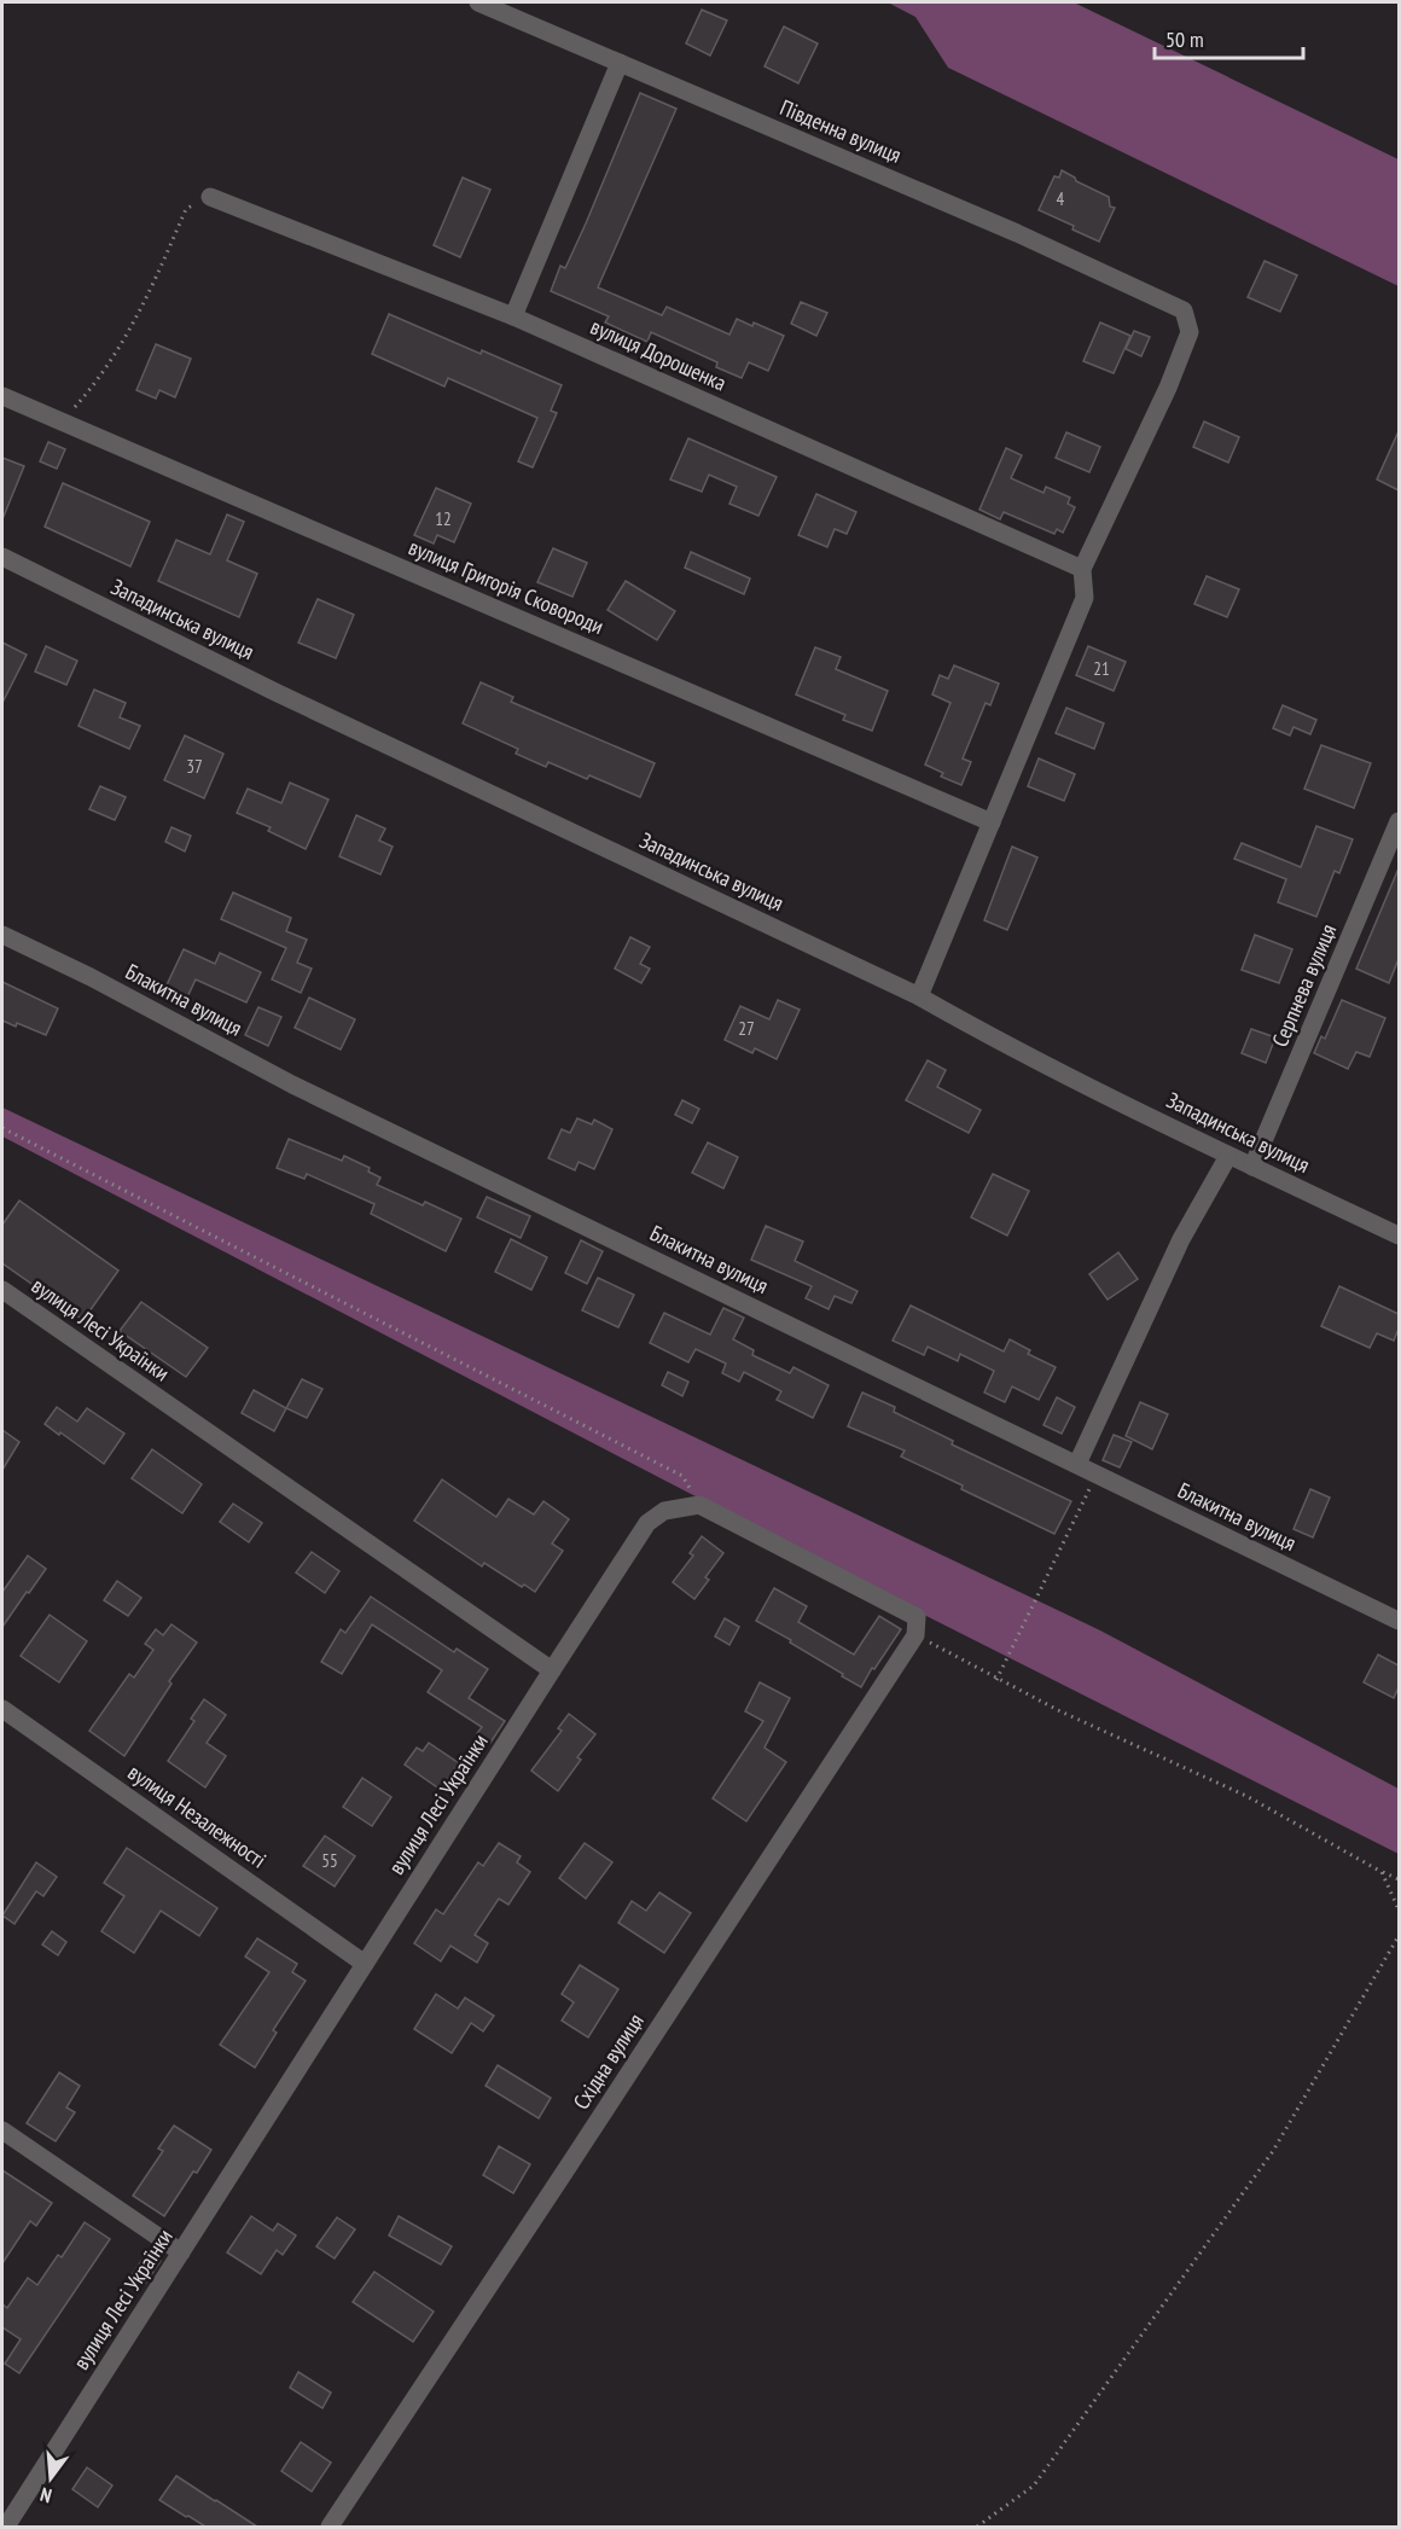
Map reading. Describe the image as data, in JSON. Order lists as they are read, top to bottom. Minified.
{"streets":{"street":["Південна вулиця","вулиця Дорошенка","вулиця Григорія Сковороди","Западинська вулиця","Серпнева вулиця","Блакитна вулиця","вулиця Лесі Українки","вулиця Незалежності","Східна вулиця"]},"crossings":[["Південна вулиця","вулиця Дорошенка"],["Западинська вулиця","Серпнева вулиця"],["вулиця Лесі Українки","вулиця Незалежності"]],"house_numbers":["4","12","21","37","27","55"],"scale_bar":"50 m","north":"bottom"}
